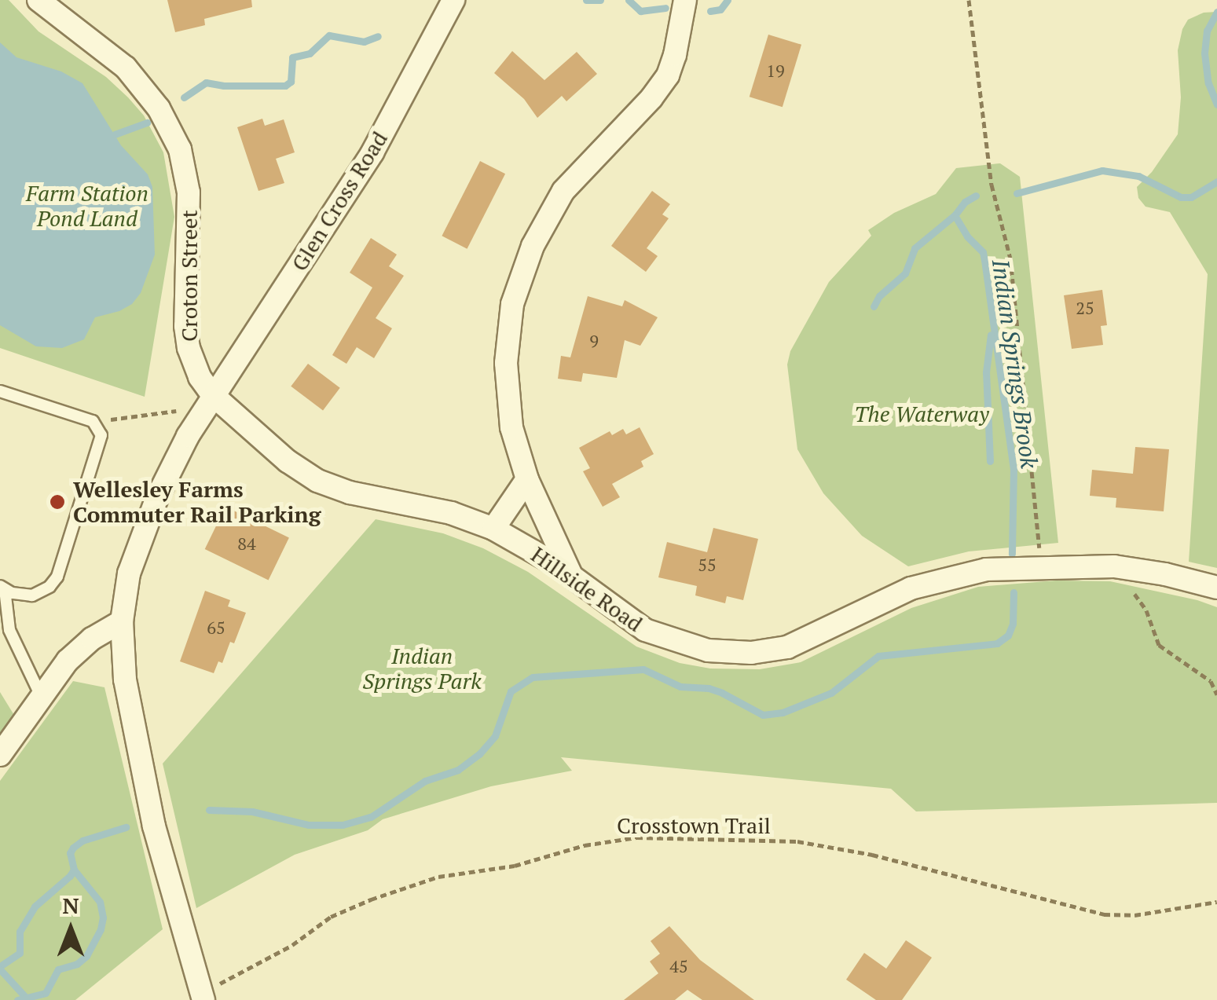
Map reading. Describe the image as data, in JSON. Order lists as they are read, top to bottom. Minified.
{"streets":{"street":["Glen Cross Road","Croton Street","Hillside Road"],"path":["Crosstown Trail"]},"crossings":[["Glen Cross Road","Croton Street"],["Glen Cross Road","Hillside Road"],["Croton Street","Hillside Road"]],"water":["Indian Springs Brook"],"parks":["Farm Station Pond Land","The Waterway","Indian Springs Park"],"places":["Wellesley Farms Commuter Rail Parking"],"house_numbers":["19","25","9","84","55","65","45"],"north":"top"}
